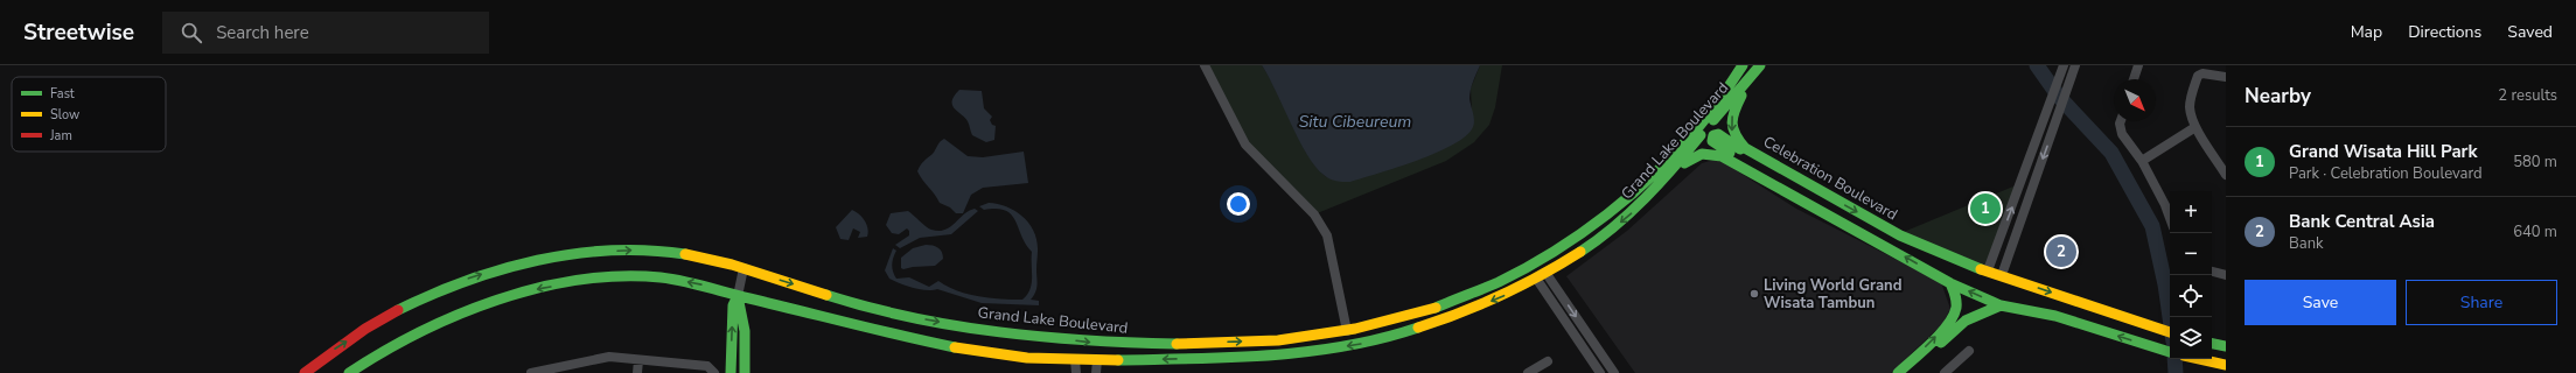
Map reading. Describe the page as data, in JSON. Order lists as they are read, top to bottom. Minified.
{"streets":{"street":["Grand Lake Boulevard","Celebration Boulevard"]},"crossings":[["Grand Lake Boulevard","Celebration Boulevard"]],"water":["Situ Cibeureum"],"places":["Living World Grand Wisata Tambun"],"legend":["Fast","Slow","Jam"],"north":"bottom right","page":{"header":"Streetwise","search":"Search here","nav":["Map","Directions","Saved"],"heading":["Nearby","2 results"],"list":[{"mark":"1","name":"Grand Wisata Hill Park","note":"Park · Celebration Boulevard","value":"580 m"},{"mark":"2","name":"Bank Central Asia","note":"Bank","value":"640 m"}],"map_buttons":["+","−"],"pins":["1","2"],"buttons":["Save","Share"]}}
